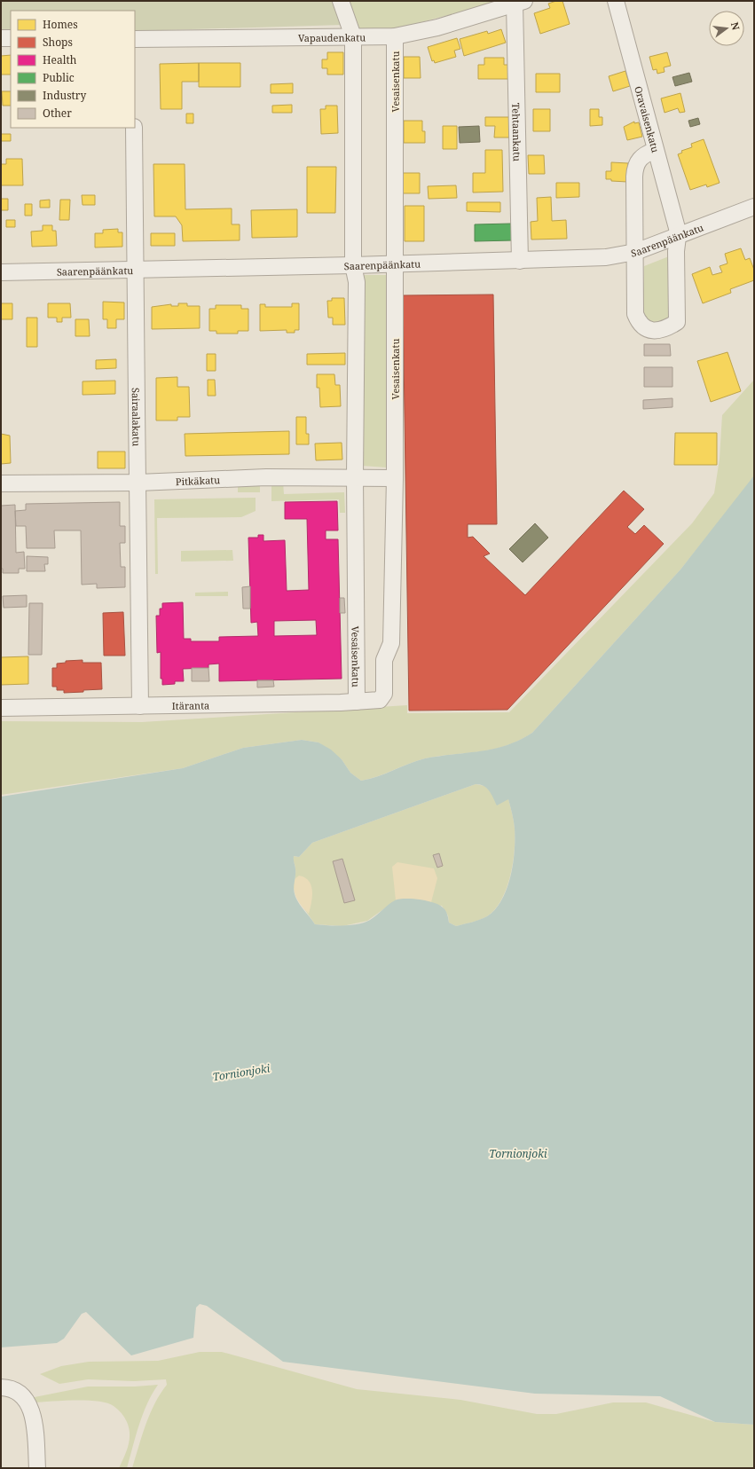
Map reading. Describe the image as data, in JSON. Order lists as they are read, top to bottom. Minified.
{"streets":{"street":["Vapaudenkatu","Vesaisenkatu","Oravaisenkatu","Tehtaankatu","Saarenpäänkatu","Sairaalakatu","Pitkäkatu","Itäranta"]},"crossings":[["Vapaudenkatu","Vesaisenkatu"],["Vapaudenkatu","Tehtaankatu"],["Vesaisenkatu","Saarenpäänkatu"],["Vesaisenkatu","Pitkäkatu"],["Vesaisenkatu","Itäranta"],["Oravaisenkatu","Saarenpäänkatu"],["Tehtaankatu","Saarenpäänkatu"],["Saarenpäänkatu","Sairaalakatu"],["Sairaalakatu","Pitkäkatu"],["Sairaalakatu","Itäranta"]],"water":["Tornionjoki"],"legend":["Homes","Shops","Health","Public","Industry","Other"],"north":"right"}
